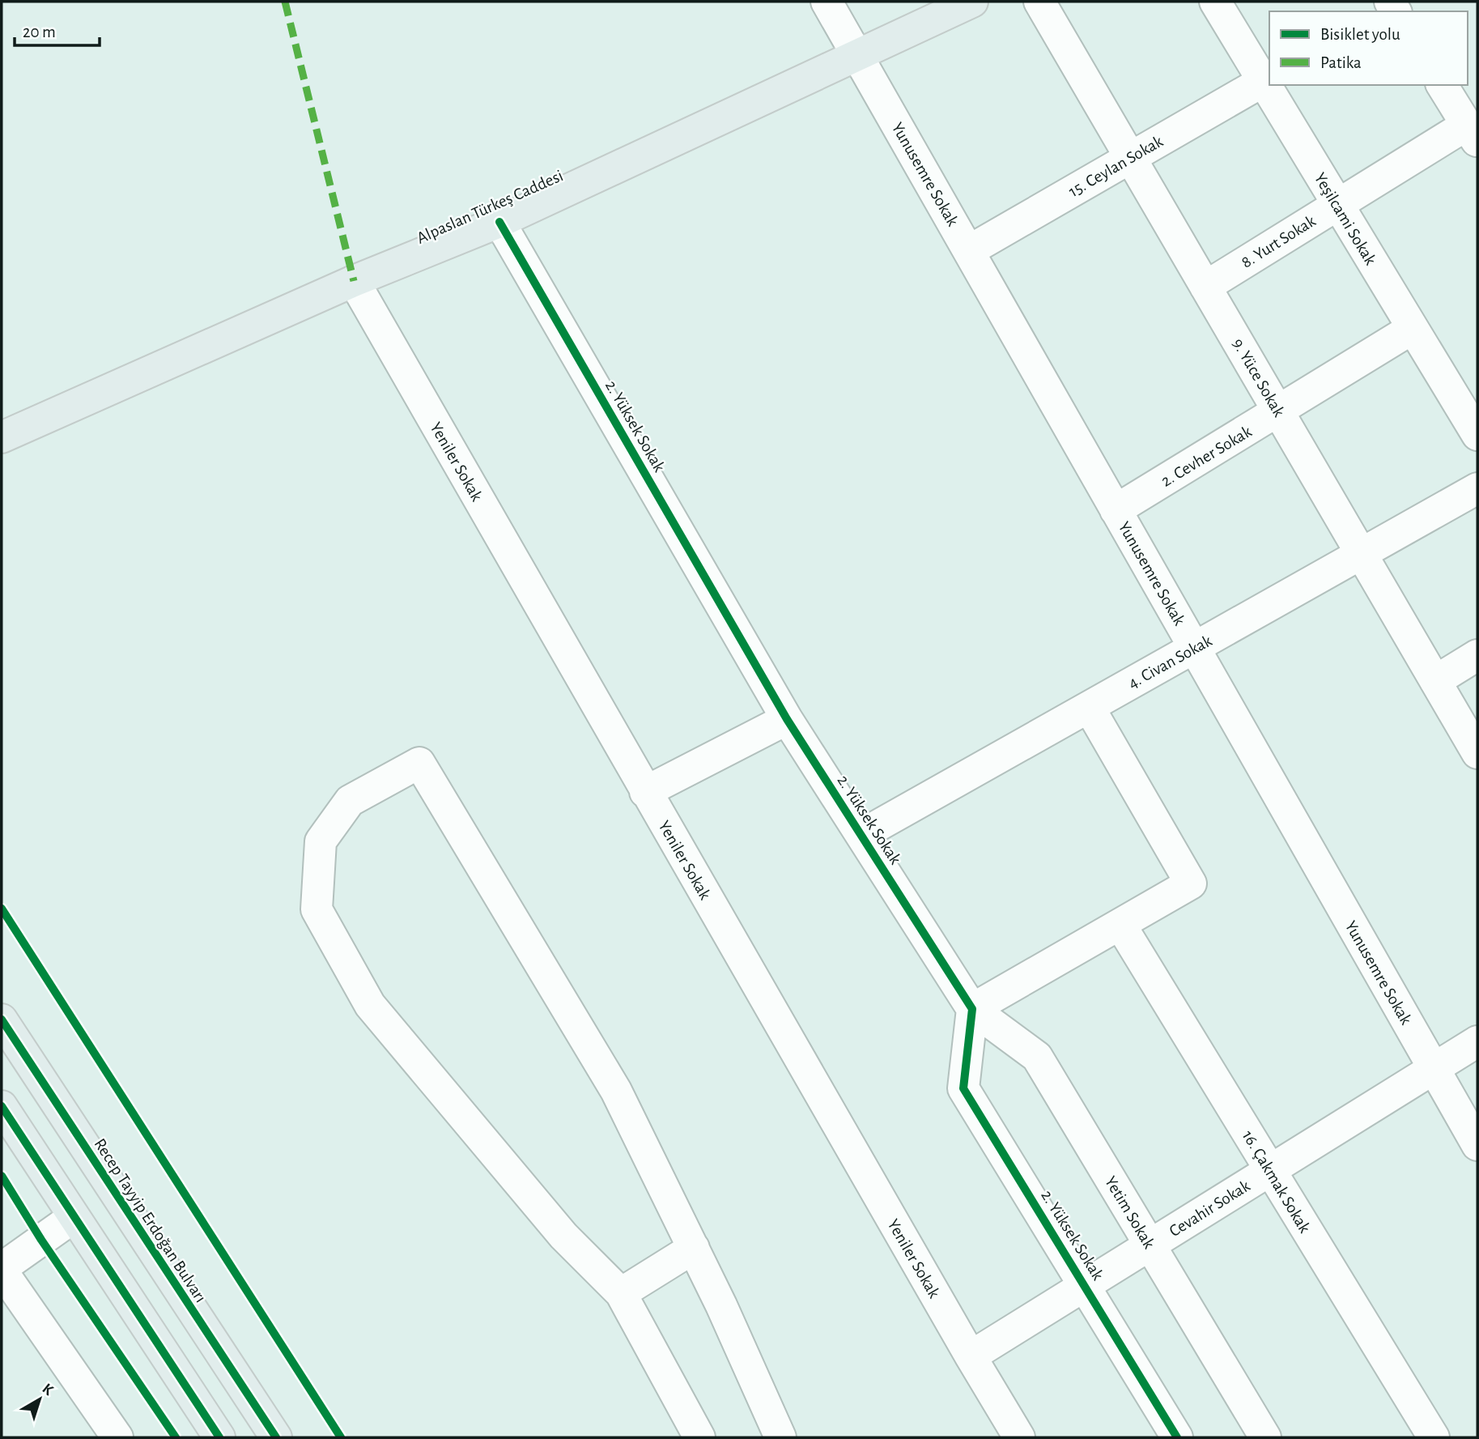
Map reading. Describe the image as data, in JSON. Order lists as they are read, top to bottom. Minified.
{"streets":{"main road":["Alpaslan Türkeş Caddesi","Recep Tayyip Erdoğan Bulvarı"],"street":["15. Ceylan Sokak","Yunusemre Sokak","Yeşilcami Sokak","8. Yurt Sokak","9. Yüce Sokak","2. Yüksek Sokak","2. Cevher Sokak","Yeniler Sokak","4. Civan Sokak","16. Çakmak Sokak","Cevahir Sokak","Yetim Sokak"]},"crossings":[["15. Ceylan Sokak","Yunusemre Sokak"],["15. Ceylan Sokak","Yeşilcami Sokak"],["15. Ceylan Sokak","9. Yüce Sokak"],["Yunusemre Sokak","Alpaslan Türkeş Caddesi"],["Yunusemre Sokak","2. Cevher Sokak"],["Yunusemre Sokak","4. Civan Sokak"],["Yunusemre Sokak","Cevahir Sokak"],["Alpaslan Türkeş Caddesi","2. Yüksek Sokak"],["Alpaslan Türkeş Caddesi","Yeniler Sokak"],["Yeşilcami Sokak","8. Yurt Sokak"],["Yeşilcami Sokak","2. Cevher Sokak"],["8. Yurt Sokak","9. Yüce Sokak"],["9. Yüce Sokak","2. Cevher Sokak"],["9. Yüce Sokak","4. Civan Sokak"],["2. Yüksek Sokak","4. Civan Sokak"],["2. Yüksek Sokak","Cevahir Sokak"],["2. Yüksek Sokak","Yetim Sokak"],["Yeniler Sokak","Cevahir Sokak"],["16. Çakmak Sokak","Cevahir Sokak"],["Cevahir Sokak","Yetim Sokak"]],"legend":["Bisiklet yolu","Patika"],"scale_bar":"20 m","north":"top right"}
